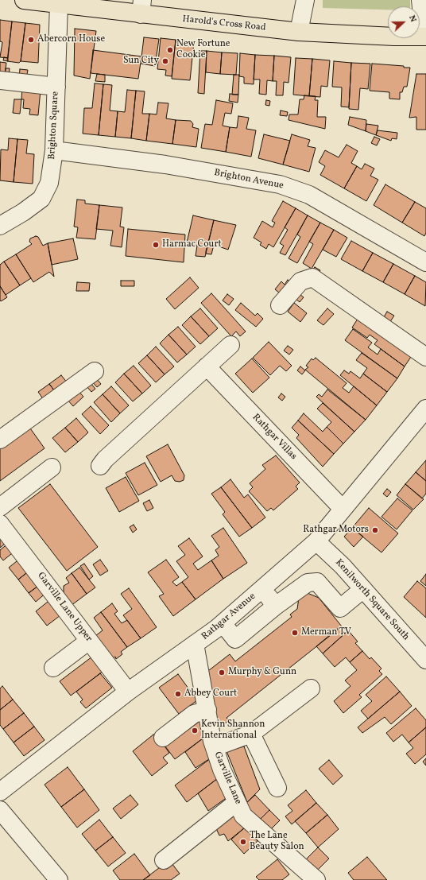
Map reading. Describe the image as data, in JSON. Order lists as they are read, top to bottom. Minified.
{"streets":{"main road":["Harold's Cross Road"],"street":["Brighton Square","Brighton Avenue","Rathgar Villas","Kenilworth Square South","Garville Lane Upper","Rathgar Avenue","Garville Lane"]},"crossings":[["Harold's Cross Road","Brighton Square"],["Brighton Square","Brighton Avenue"],["Rathgar Villas","Rathgar Avenue"],["Kenilworth Square South","Rathgar Avenue"],["Garville Lane Upper","Rathgar Avenue"],["Rathgar Avenue","Garville Lane"]],"places":["Abercorn House","New Fortune Cookie","Sun City","Harmac Court","Rathgar Motors","Merman TV","Murphy & Gunn","Abbey Court","Kevin Shannon International","The Lane Beauty Salon"],"north":"right"}
